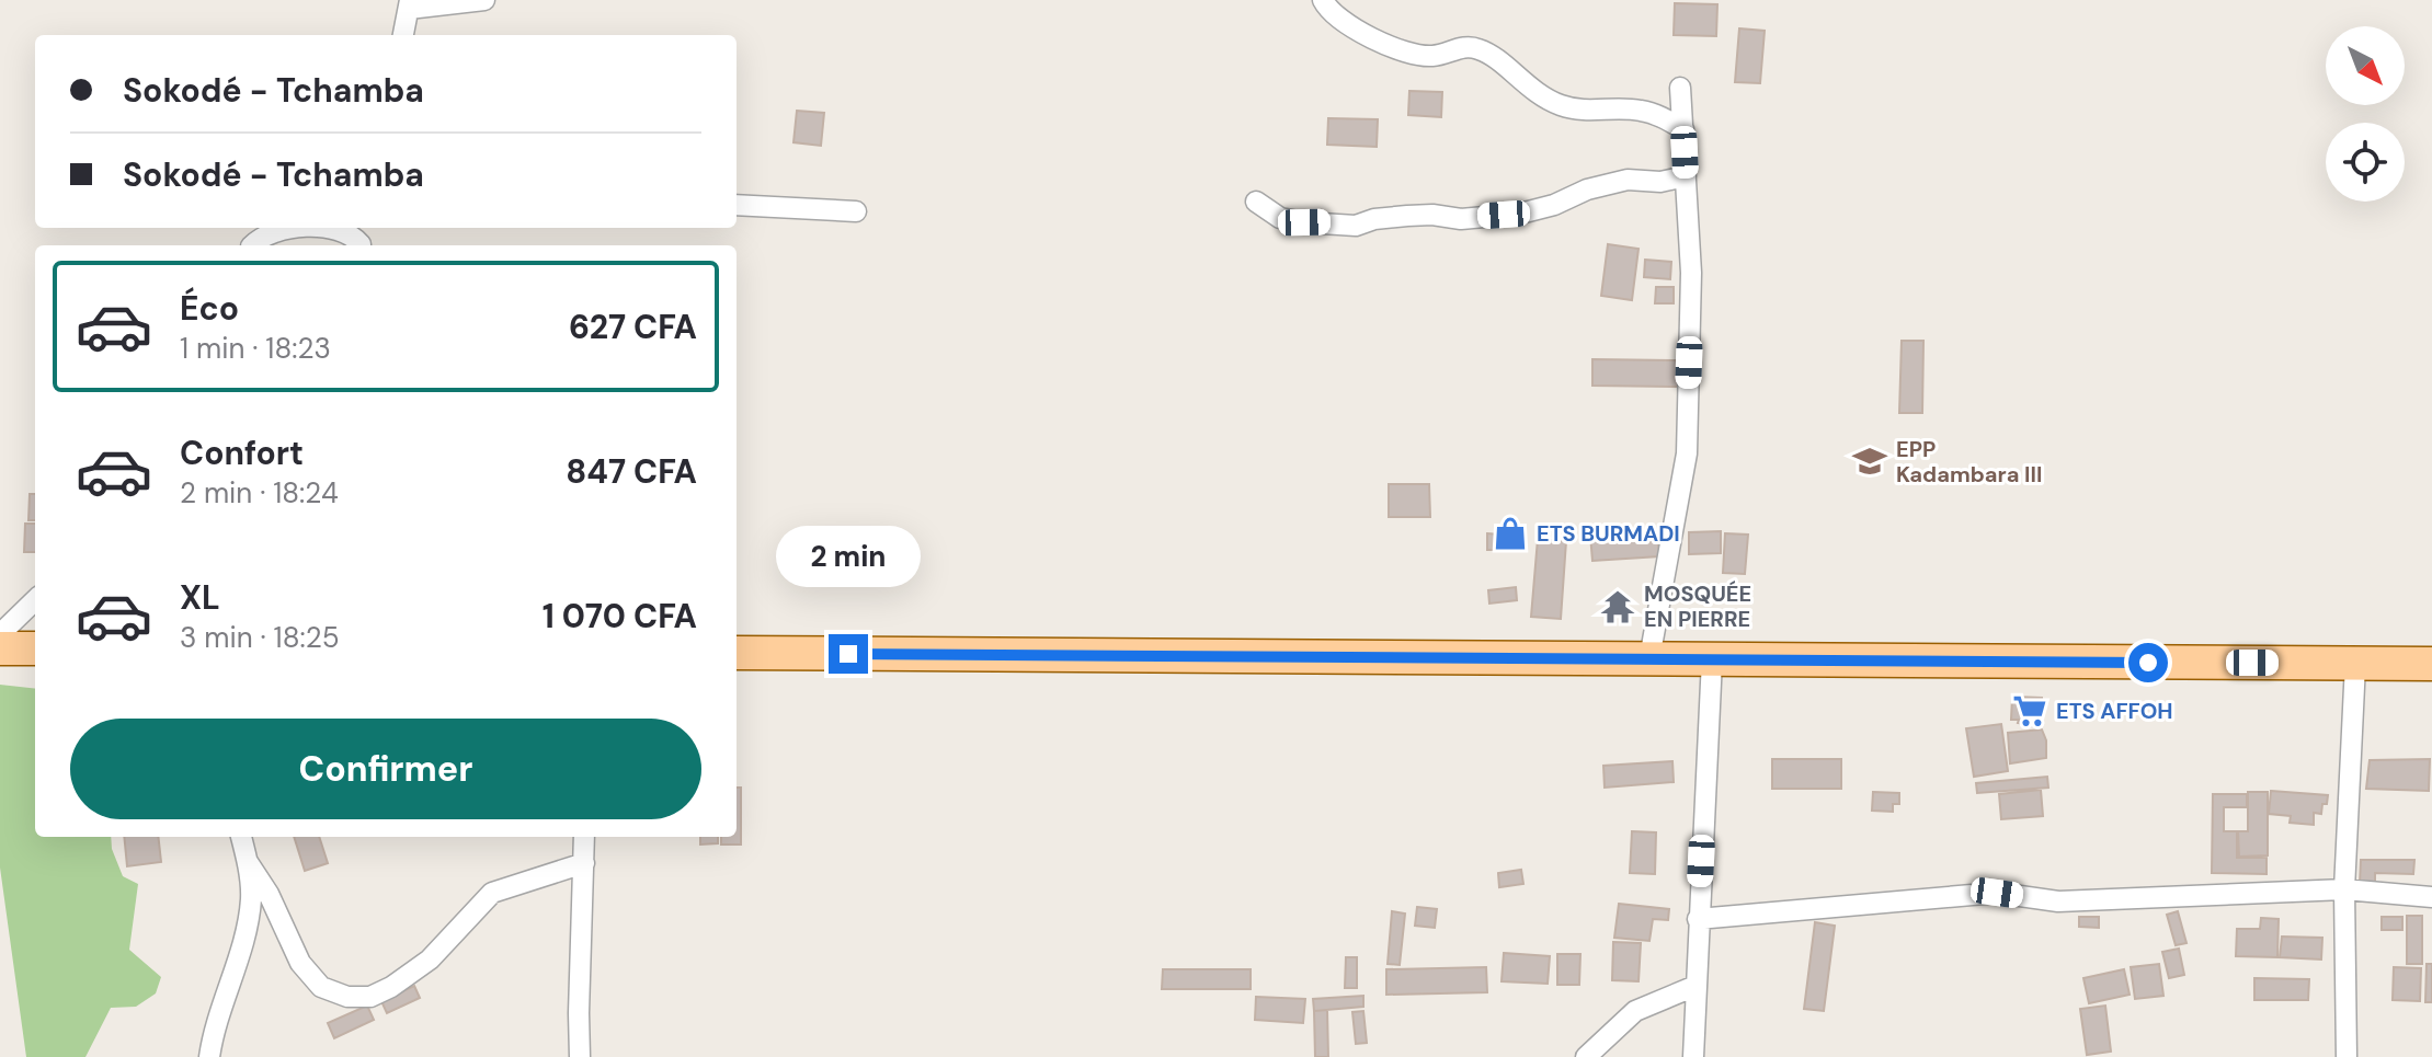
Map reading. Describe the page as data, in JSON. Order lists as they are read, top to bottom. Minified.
{"places":{"school or university":["EPP Kadambara III"],"shop":["ETS BURMADI"],"temple":["MOSQUÉE EN PIERRE"],"supermarket":["ETS AFFOH"]},"north":"bottom right","page":{"banner":["Sokodé - Tchamba","Sokodé - Tchamba"],"list":[{"name":"Éco","note":"1 min · 18:23","value":"627 CFA"},{"name":"Confort","note":"2 min · 18:24","value":"847 CFA"},{"name":"XL","note":"3 min · 18:25","value":"1 070 CFA"}],"bubble":"2 min","buttons":"Confirmer"}}
